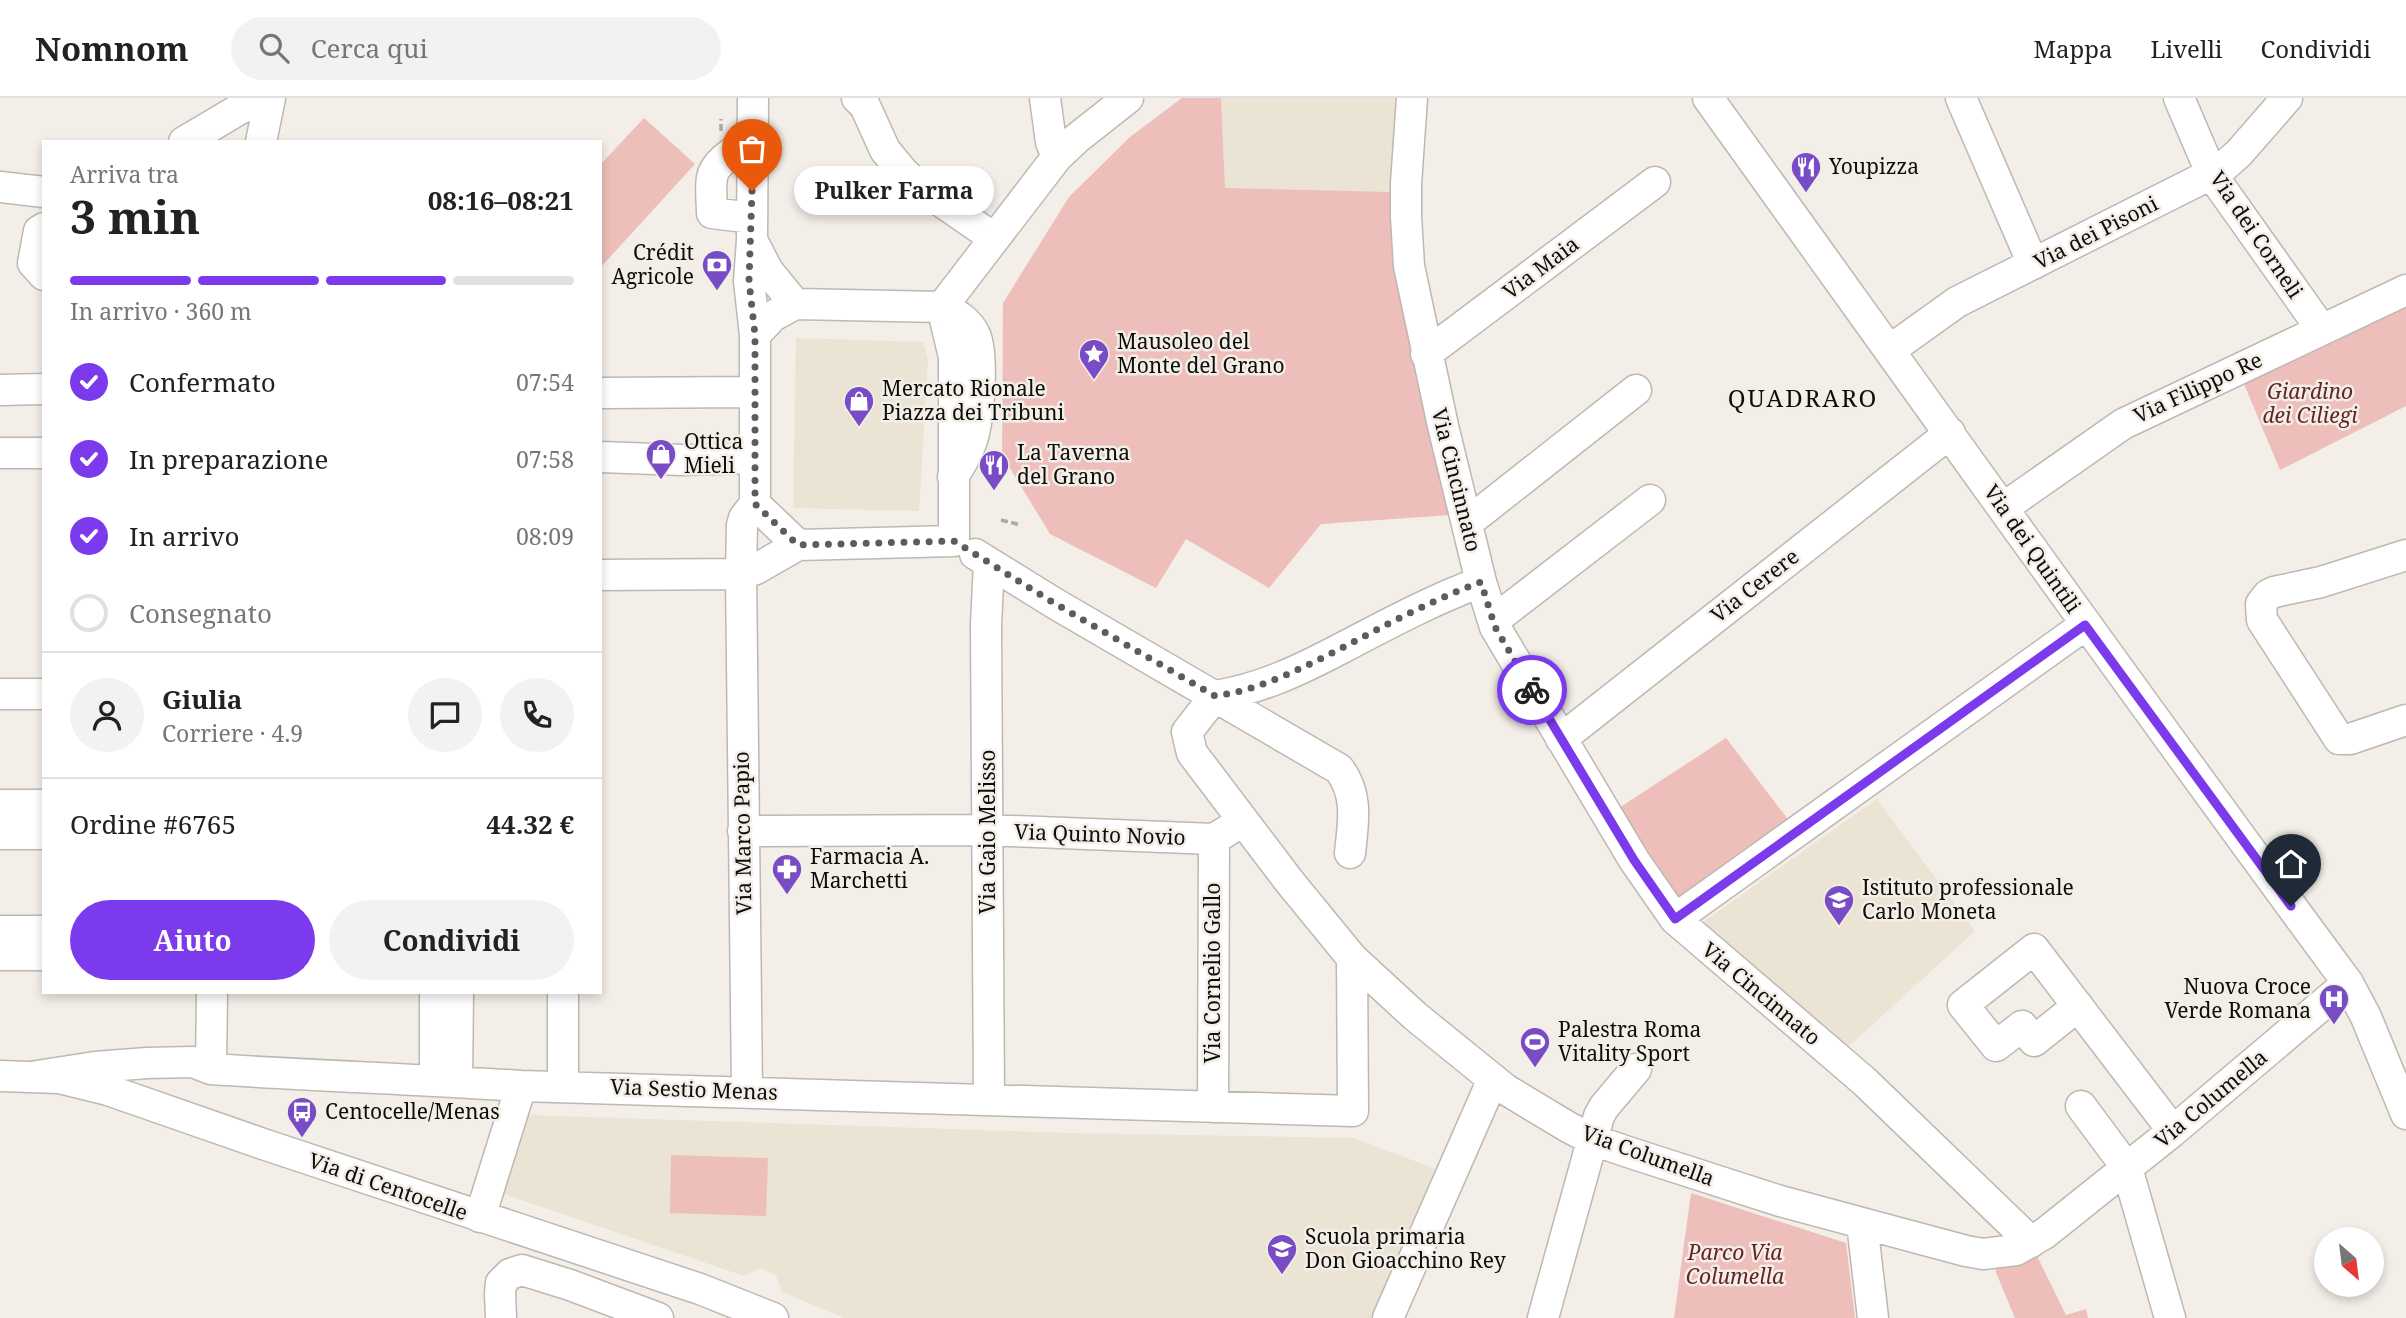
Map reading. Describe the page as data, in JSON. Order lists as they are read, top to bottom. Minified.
{"streets":{"street":["Via dei Pisoni","Via dei Corneli","Via Maia","Via Filippo Re","Via Cincinnato","Via dei Quintili","Via Cerere","Via Gaio Melisso","Via Marco Papio","Via Quinto Novio","Via Cornelio Gallo","Via Sestio Menas","Via Columella","Via di Centocelle"]},"crossings":[["Via dei Pisoni","Via dei Corneli"],["Via dei Pisoni","Via dei Quintili"],["Via dei Corneli","Via Filippo Re"],["Via Maia","Via Cincinnato"],["Via Filippo Re","Via dei Quintili"],["Via Cincinnato","Via Cerere"],["Via Cincinnato","Via Columella"],["Via dei Quintili","Via Cerere"],["Via dei Quintili","Via Columella"],["Via Gaio Melisso","Via Quinto Novio"],["Via Gaio Melisso","Via Sestio Menas"],["Via Marco Papio","Via Quinto Novio"],["Via Marco Papio","Via Sestio Menas"],["Via Quinto Novio","Via Cornelio Gallo"],["Via Quinto Novio","Via Columella"],["Via Cornelio Gallo","Via Sestio Menas"],["Via Sestio Menas","Via Columella"],["Via Sestio Menas","Via di Centocelle"]],"districts":["QUADRARO"],"parks":["Giardino dei Ciliegi","Parco Via Columella"],"places":{"other":["Pulker Farma"],"restaurant":["Youpizza","La Taverna del Grano"],"bank":["Crédit Agricole"],"place":["Mausoleo del Monte del Grano"],"shop":["Mercato Rionale Piazza dei Tribuni","Ottica Mieli"],"pharmacy":["Farmacia A. Marchetti"],"school or university":["Istituto professionale Carlo Moneta","Scuola primaria Don Gioacchino Rey"],"hospital":["Nuova Croce Verde Romana"],"sports":["Palestra Roma Vitality Sport"],"bus stop":["Centocelle/Menas"]},"north":"bottom right","page":{"header":"Nomnom","search":"Cerca qui","nav":["Mappa","Livelli","Condividi"],"heading":["3 min","Arriva tra","08:16–08:21"],"panel":["Giulia","Corriere · 4.9","Ordine #6765","44.32 €"],"bubble":"Pulker Farma","bar":"In arrivo · 360 m","list":[["Confermato","07:54"],["In preparazione","07:58"],["In arrivo","08:09"],"Consegnato"],"buttons":["Aiuto","Condividi"]}}
